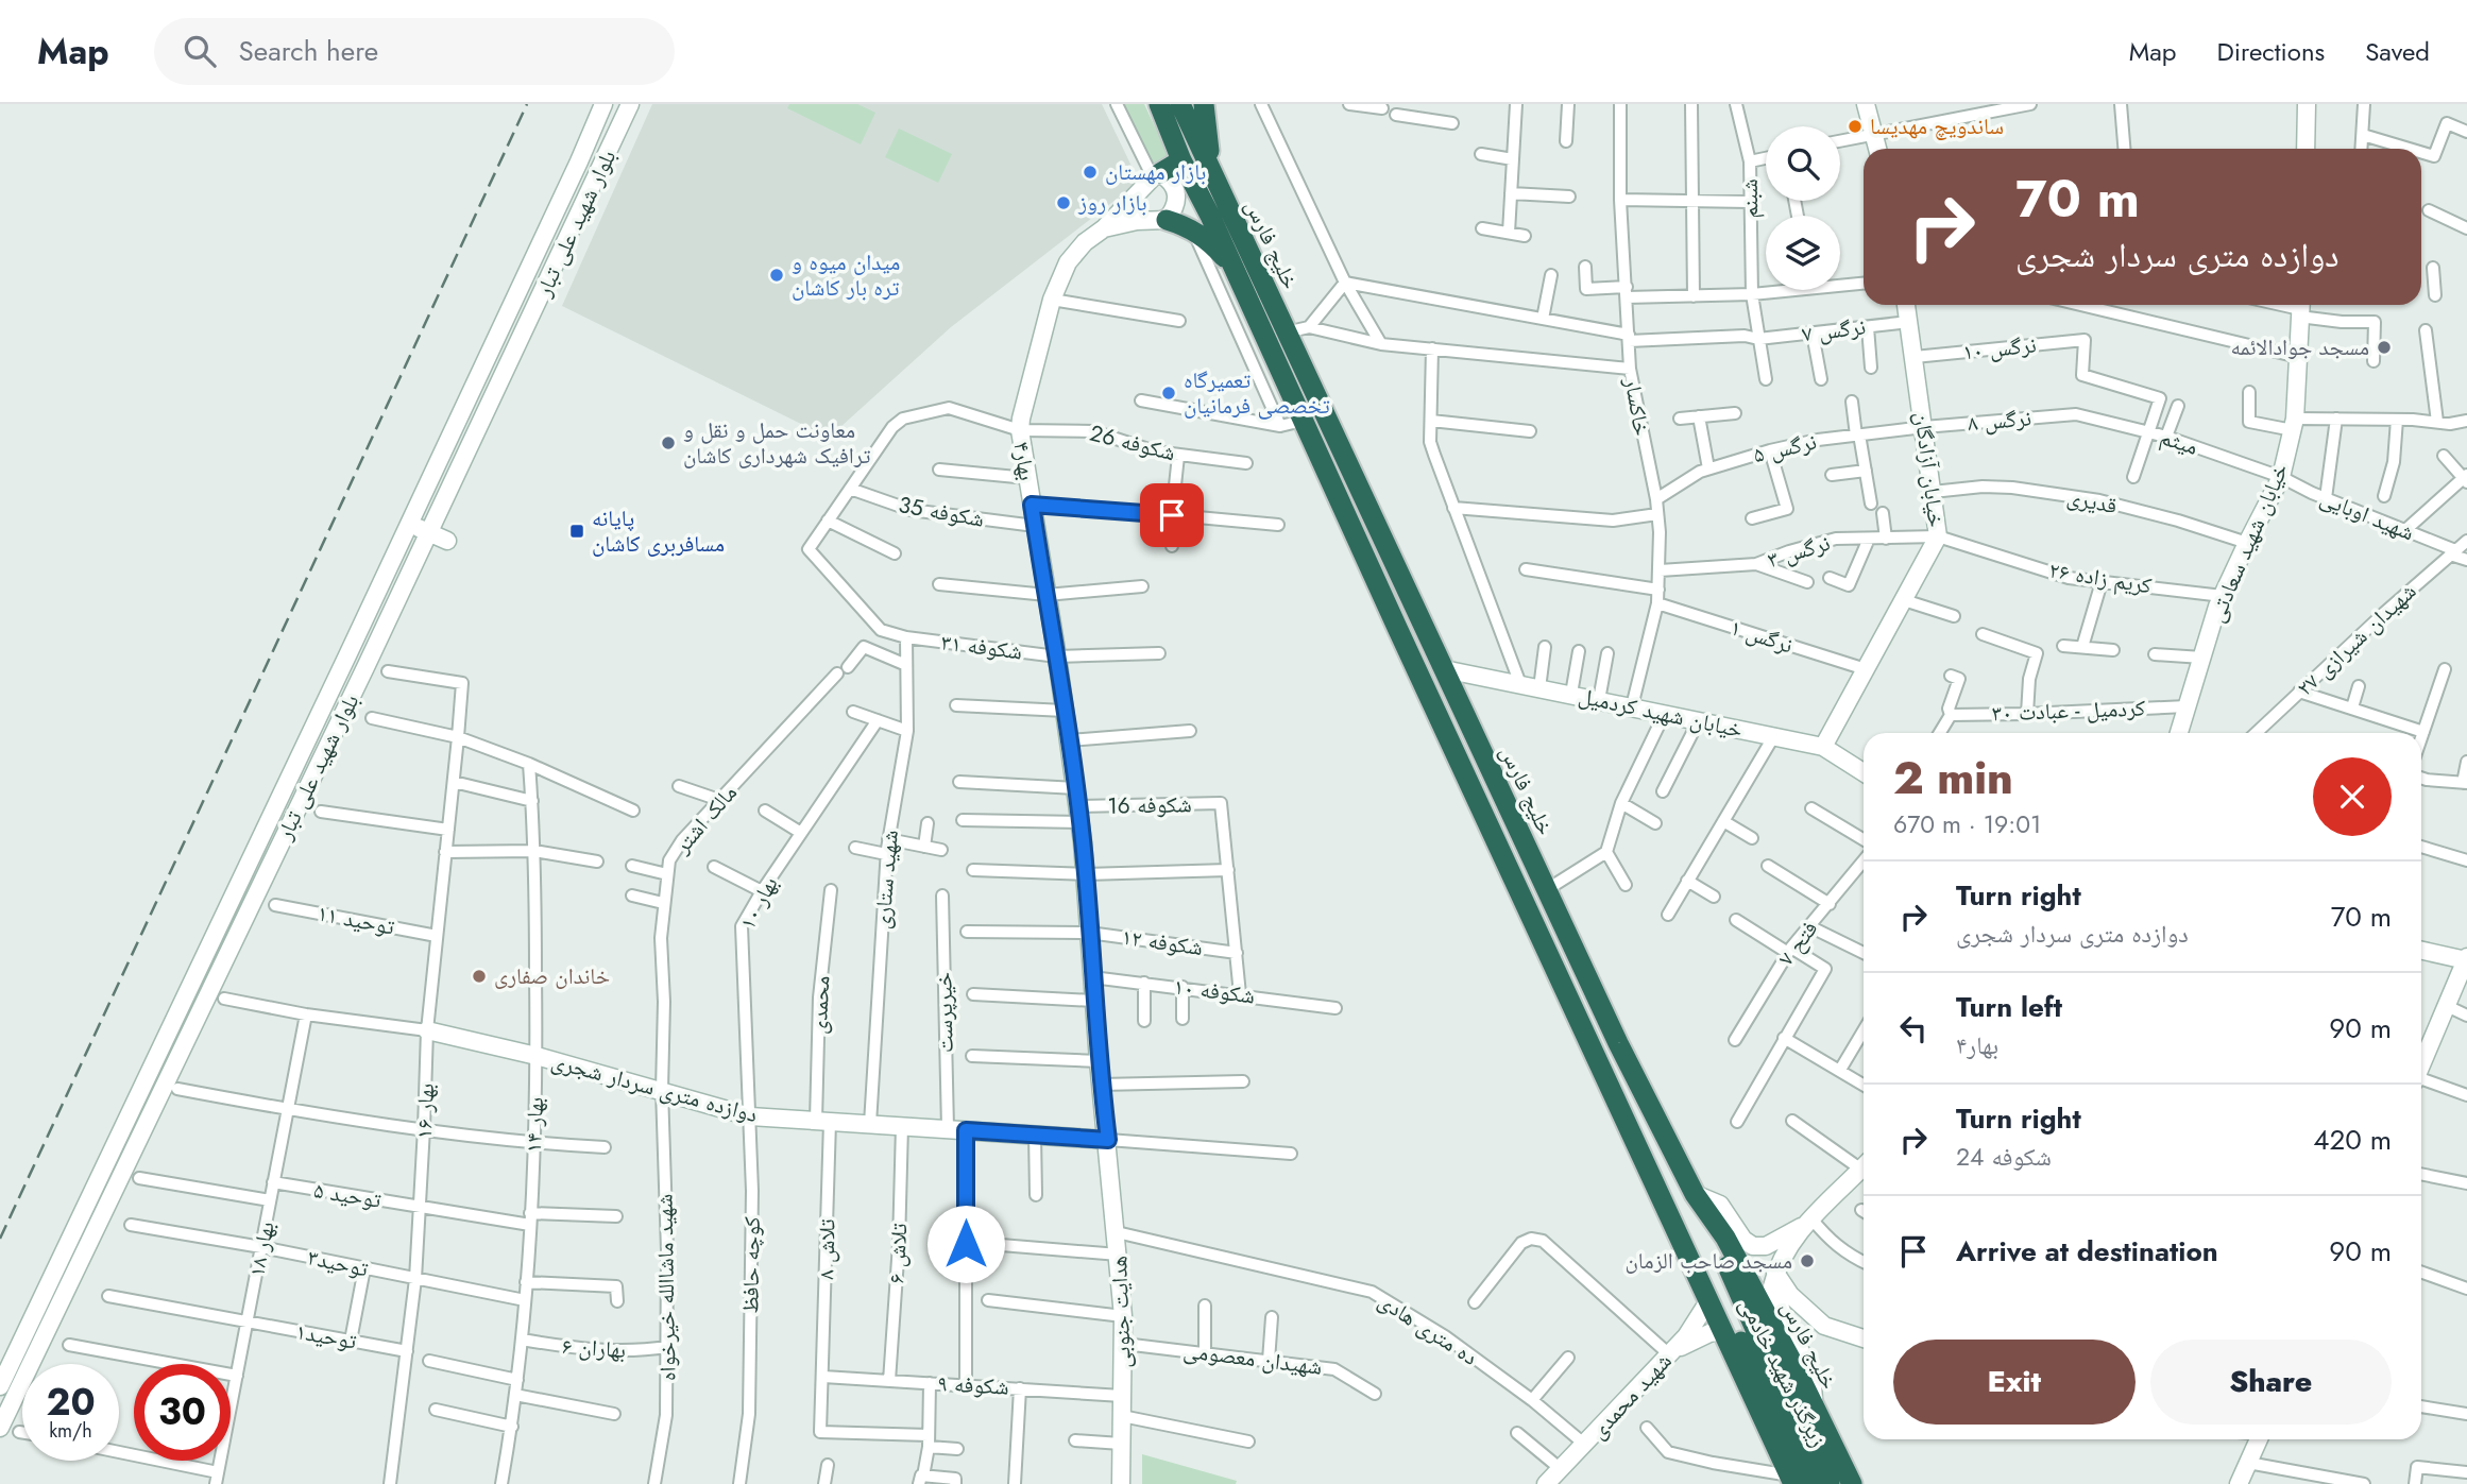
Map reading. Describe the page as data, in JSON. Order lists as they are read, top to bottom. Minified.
{"streets":{"highway":["خلیج فارس","زیرگذر شهید خادمی"],"street":["شبنم","بلوار شهید علی تبار","نرگس ۷","نرگس ۱۰","خاکسار","نرگس ۸","میثم","شکوفه 26","نرگس ۵","بهار۴","خیابان آزادگان","قدیری","شکوفه 35","شهید اوبایی","خیابان شهید سعادتی","نرگس ۳","کریم زاده ۲۶","نرگس ۱","شهیدان شیرازی ۲۷","شکوفه ۳۱","کردمیل - عبادت ۳۰","خیابان شهید کردمیل","شکوفه 16","مالک اشتر","شهید ستاری","بهار ۱۰","توحید ۱۱","شکوفه ۱۲","فتح ۷","شکوفه ۱۰","محمدی","خیرپرست","دوازده متری سردار شجری","بهار ۱۶","بهار ۱۴","توحید ۵","بهار ۱۸","تلاش ۸","تلاش ۶","توحید۳","کوچه حافظ","شهید ماشاالله خیرخواه","هدایت جنوبی","ده متری هادی","توحید۱","بهاران ۶","شهیدان معصومی","شکوفه ۹","شهید محمدی"]},"crossings":[["شبنم","نرگس ۷"],["خلیج فارس","خیابان شهید کردمیل"],["خلیج فارس","زیرگذر شهید خادمی"],["خلیج فارس","شهید محمدی"],["نرگس ۷","خاکسار"],["نرگس ۷","خیابان آزادگان"],["نرگس ۱۰","میثم"],["نرگس ۱۰","خیابان آزادگان"],["خاکسار","نرگس ۵"],["خاکسار","نرگس ۳"],["خاکسار","نرگس ۱"],["خاکسار","خیابان شهید کردمیل"],["نرگس ۸","میثم"],["نرگس ۸","نرگس ۵"],["نرگس ۸","خیابان آزادگان"],["میثم","شهید اوبایی"],["میثم","خیابان شهید سعادتی"],["شکوفه 26","بهار۴"],["شکوفه 26","شکوفه 35"],["شکوفه 26","شکوفه ۳۱"],["نرگس ۵","خیابان آزادگان"],["بهار۴","شکوفه 35"],["بهار۴","شکوفه ۳۱"],["بهار۴","شکوفه 16"],["بهار۴","شکوفه ۱۲"],["بهار۴","شکوفه ۱۰"],["بهار۴","دوازده متری سردار شجری"],["بهار۴","هدایت جنوبی"],["خیابان آزادگان","قدیری"],["خیابان آزادگان","نرگس ۳"],["خیابان آزادگان","کریم زاده ۲۶"],["خیابان آزادگان","نرگس ۱"],["خیابان آزادگان","خیابان شهید کردمیل"],["قدیری","خیابان شهید سعادتی"],["شهید اوبایی","خیابان شهید سعادتی"],["شهید اوبایی","شهیدان شیرازی ۲۷"],["خیابان شهید سعادتی","کریم زاده ۲۶"],["خیابان شهید سعادتی","کردمیل - عبادت ۳۰"],["نرگس ۳","کریم زاده ۲۶"],["شکوفه ۳۱","شهید ستاری"],["مالک اشتر","شهید ستاری"],["مالک اشتر","دوازده متری سردار شجری"],["مالک اشتر","شهید ماشاالله خیرخواه"],["شهید ستاری","دوازده متری سردار شجری"],["بهار ۱۰","دوازده متری سردار شجری"],["بهار ۱۰","کوچه حافظ"],["توحید ۱۱","بهار ۱۶"],["محمدی","دوازده متری سردار شجری"],["محمدی","تلاش ۸"],["خیرپرست","دوازده متری سردار شجری"],["دوازده متری سردار شجری","بهار ۱۶"],["دوازده متری سردار شجری","بهار ۱۴"],["دوازده متری سردار شجری","تلاش ۸"],["دوازده متری سردار شجری","تلاش ۶"],["دوازده متری سردار شجری","کوچه حافظ"],["دوازده متری سردار شجری","شهید ماشاالله خیرخواه"],["دوازده متری سردار شجری","هدایت جنوبی"],["بهار ۱۶","توحید ۵"],["بهار ۱۶","توحید۳"],["بهار ۱۶","توحید۱"],["بهار ۱۴","توحید ۵"],["بهار ۱۴","توحید۳"],["بهار ۱۴","بهاران ۶"],["توحید ۵","بهار ۱۸"],["بهار ۱۸","توحید۳"],["بهار ۱۸","توحید۱"],["تلاش ۸","شکوفه ۹"],["تلاش ۶","شکوفه ۹"],["شهید ماشاالله خیرخواه","بهاران ۶"],["هدایت جنوبی","ده متری هادی"],["هدایت جنوبی","شهیدان معصومی"],["هدایت جنوبی","شکوفه ۹"],["ده متری هادی","شهید محمدی"]],"places":{"other":["ساندویچ مهدیسا","بازار مهستان","بازار روز","میدان میوه و تره بار کاشان","مسجد جوادالائمه","تعمیرگاه تخصصی فرمانیان","معاونت حمل و نقل و ترافیک شهرداری کاشان","خاندان صفاری","مسجد صاحب الزمان"],"transit":["پایانه مسافربری کاشان"]},"page":{"header":"Map","search":"Search here","nav":["Map","Directions","Saved"],"turn":["70 m","دوازده متری سردار شجری"],"heading":["2 min","670 m · 19:01"],"list":[{"name":"Turn right","note":"دوازده متری سردار شجری","value":"70 m"},{"name":"Turn left","note":"بهار۴","value":"90 m"},{"name":"Turn right","note":"شکوفه 24","value":"420 m"},{"name":"Arrive at destination","value":"90 m"}],"buttons":["Exit","Share"],"speed":"20 km/h","limit":"30"}}
